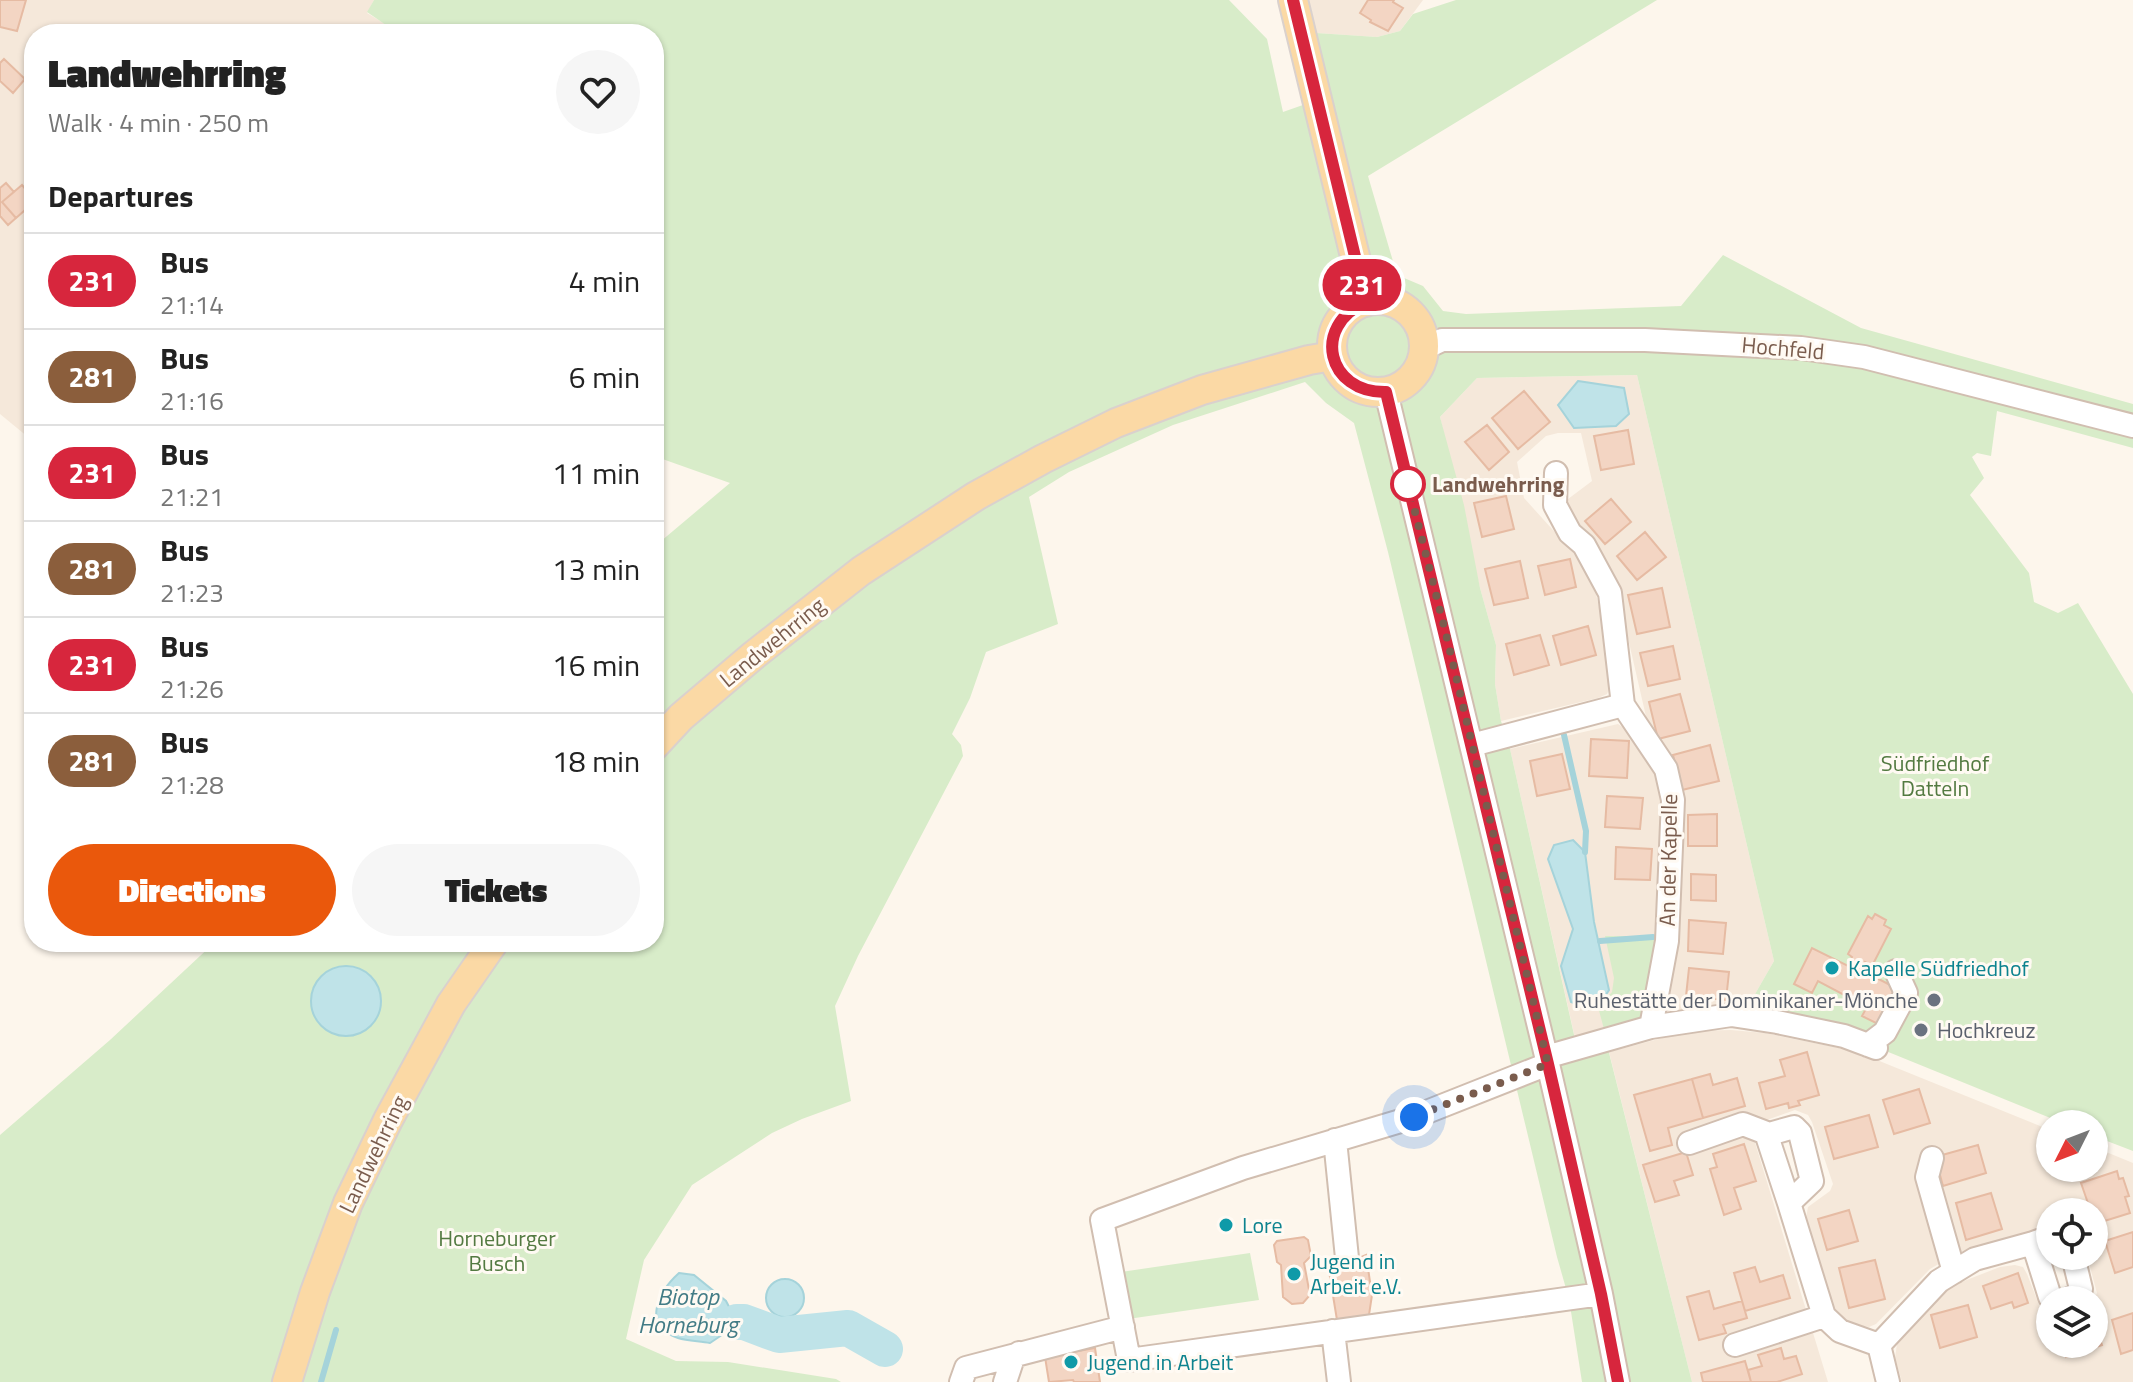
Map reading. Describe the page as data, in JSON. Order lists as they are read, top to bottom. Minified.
{"streets":{"main road":["Landwehrring"],"street":["Hochfeld","An der Kapelle"]},"crossings":[["Hochfeld","Landwehrring"]],"water":["Biotop Horneburg"],"parks":["Südfriedhof Datteln","Horneburger Busch"],"places":["Landwehrring","Kapelle Südfriedhof","Ruhestätte der Dominikaner-Mönche","Hochkreuz","Lore","Jugend in Arbeit e.V.","Jugend in Arbeit"],"lines":["bus line 231"],"north":"bottom left","page":{"on_map":"231","heading":[["Landwehrring","Walk · 4 min · 250 m"],"Departures"],"list":[{"mark":"231","name":"Bus","note":"21:14","value":"4 min"},{"mark":"281","name":"Bus","note":"21:16","value":"6 min"},{"mark":"231","name":"Bus","note":"21:21","value":"11 min"},{"mark":"281","name":"Bus","note":"21:23","value":"13 min"},{"mark":"231","name":"Bus","note":"21:26","value":"16 min"},{"mark":"281","name":"Bus","note":"21:28","value":"18 min"}],"buttons":["Directions","Tickets"]}}
